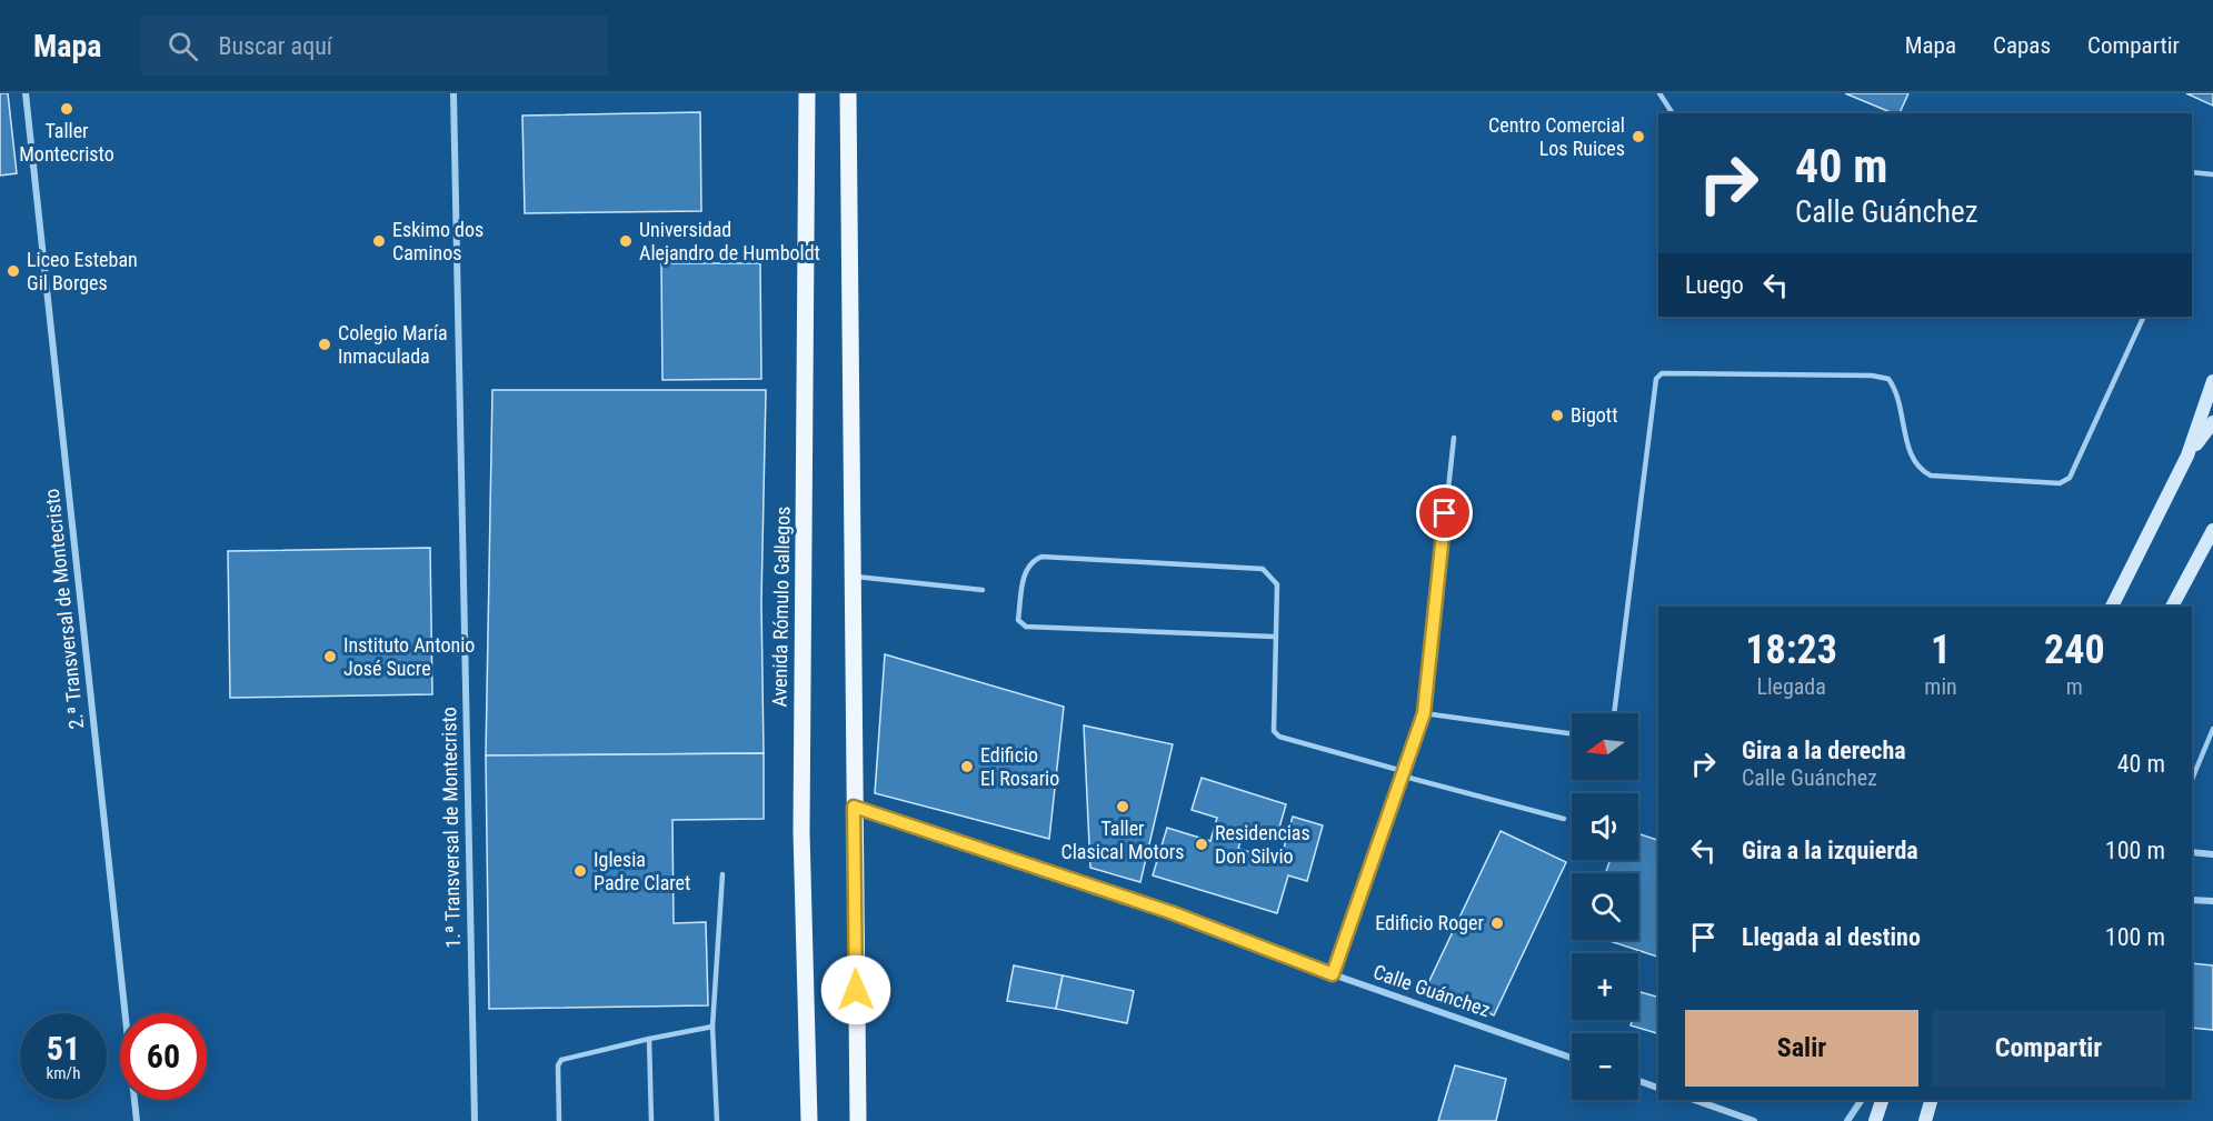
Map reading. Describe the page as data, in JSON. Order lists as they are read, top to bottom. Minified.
{"streets":{"main road":["Avenida Rómulo Gallegos"],"street":["2.ª Transversal de Montecristo","1.ª Transversal de Montecristo","Calle Guánchez"]},"places":["Taller Montecristo","Centro Comercial Los Ruices","Eskimo dos Caminos","Universidad Alejandro de Humboldt","Liceo Esteban Gil Borges","Colegio María Inmaculada","Bigott","Instituto Antonio José Sucre","Edificio El Rosario","Taller Clasical Motors","Residencias Don Silvio","Iglesia Padre Claret","Edificio Roger"],"north":"left","page":{"header":"Mapa","search":"Buscar aquí","nav":["Mapa","Capas","Compartir"],"turn":["40 m","Calle Guánchez"],"then":"Luego","eta":["18:23","Llegada","1","min","240","m"],"map_buttons":["+","−"],"list":[{"name":"Gira a la derecha","note":"Calle Guánchez","value":"40 m"},{"name":"Gira a la izquierda","value":"100 m"},{"name":"Llegada al destino","value":"100 m"}],"buttons":["Salir","Compartir"],"speed":"51 km/h","limit":"60"}}
